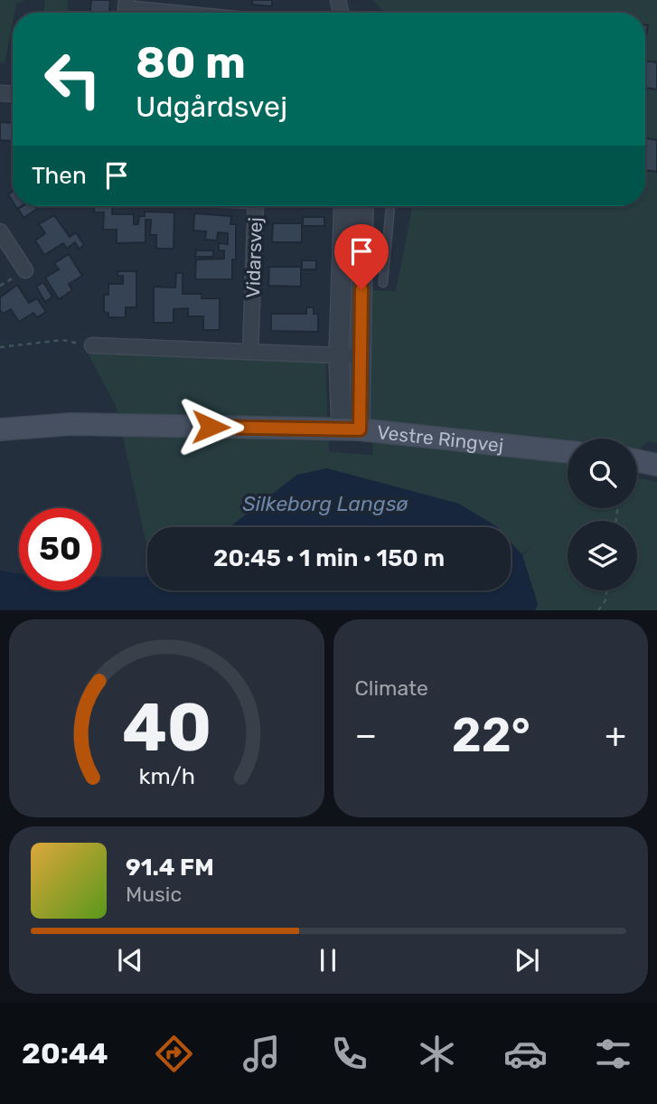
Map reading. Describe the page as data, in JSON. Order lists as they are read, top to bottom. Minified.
{"streets":{"main road":["Vestre Ringvej"],"street":["Vidarsvej"]},"water":["Silkeborg Langsø"],"page":{"turn":["80 m","Udgårdsvej"],"then":"Then","limit":"50","trip":"20:45 · 1 min · 150 m","tile":"Climate","heat":["−","22°","+"],"song":["91.4 FM","Music"],"tabs":"20:44","gauge":["40","km/h"]}}
